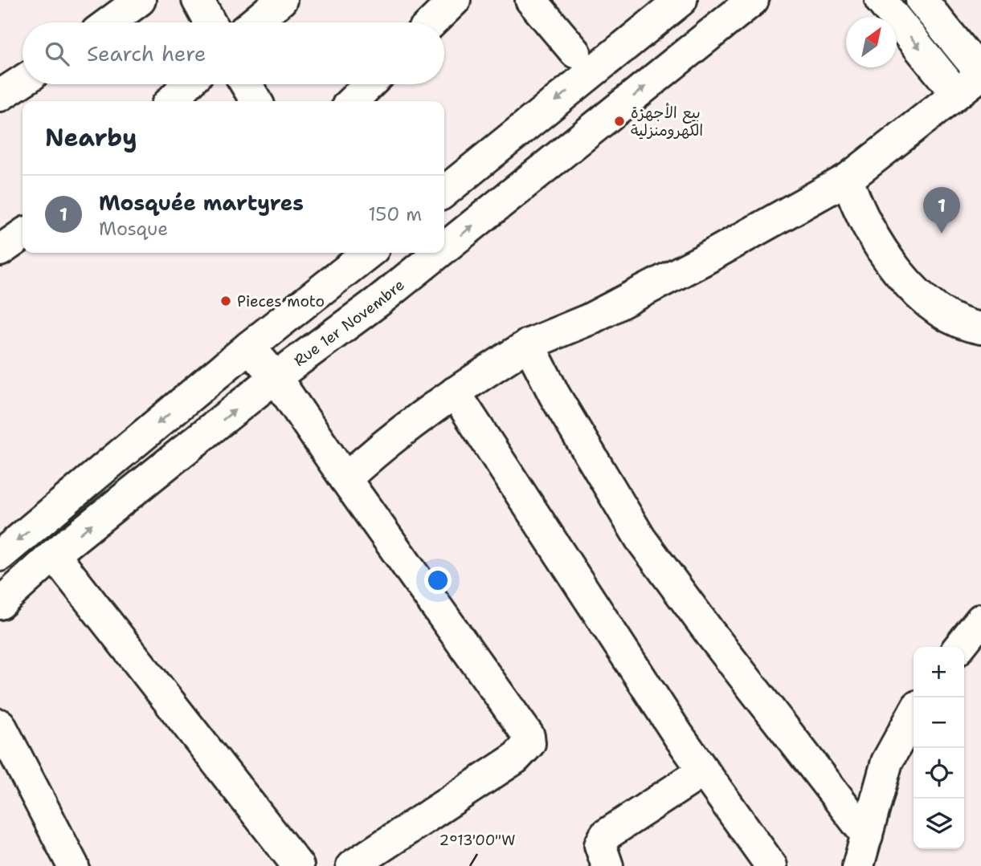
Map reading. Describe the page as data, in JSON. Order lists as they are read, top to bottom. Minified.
{"streets":{"street":["Rue 1er Novembre"]},"places":["بيع الأجهزة الكهرومنزلية","Pieces moto"],"north":"top right","page":{"search":"Search here","heading":"Nearby","list":[{"mark":"1","name":"Mosquée martyres","note":"Mosque","value":"150 m"}],"pins":"1","map_buttons":["+","−"]},"coordinates":["2°13'00\"W"]}
